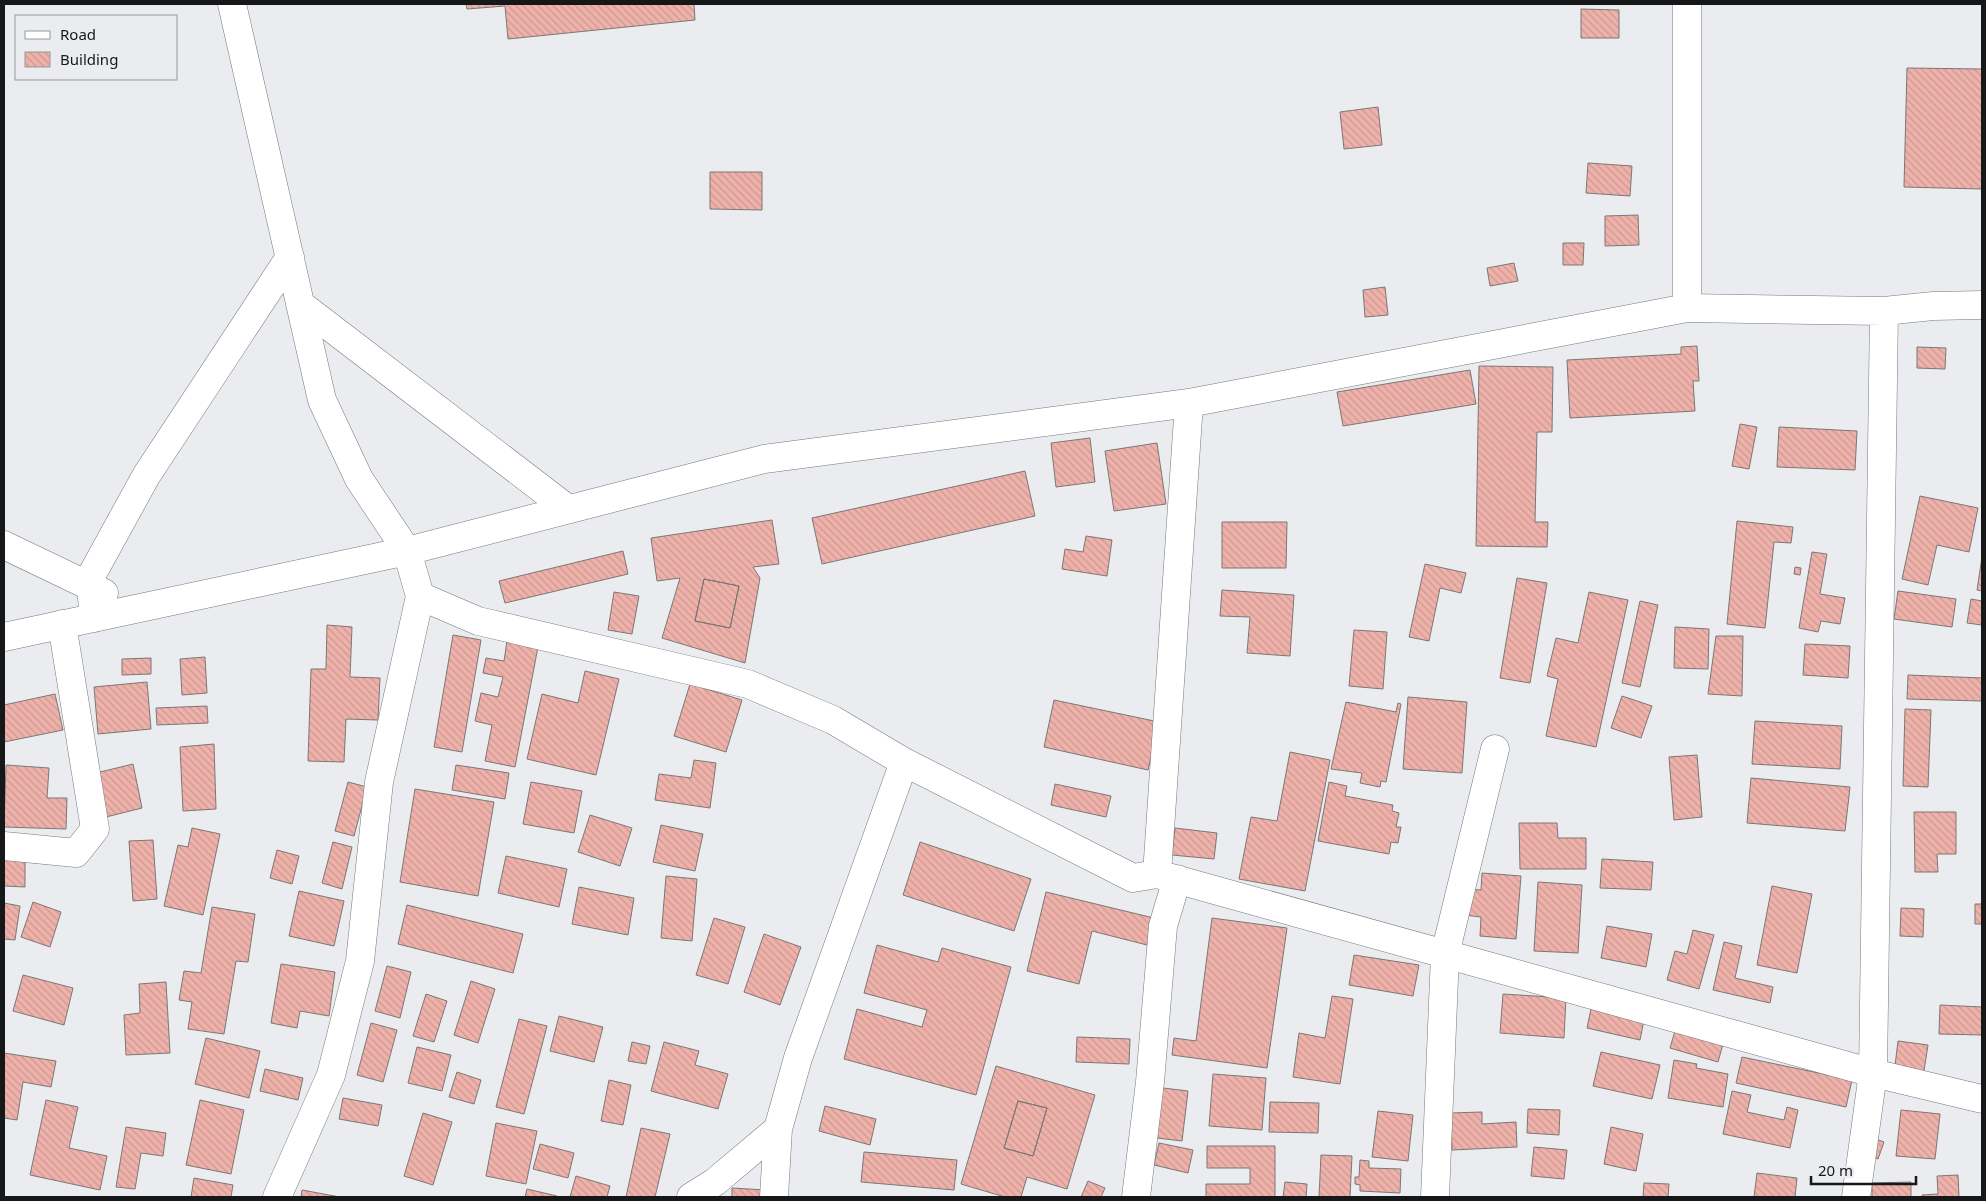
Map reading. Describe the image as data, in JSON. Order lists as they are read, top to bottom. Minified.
{"legend":["Road","Building"],"scale_bar":"20 m"}
